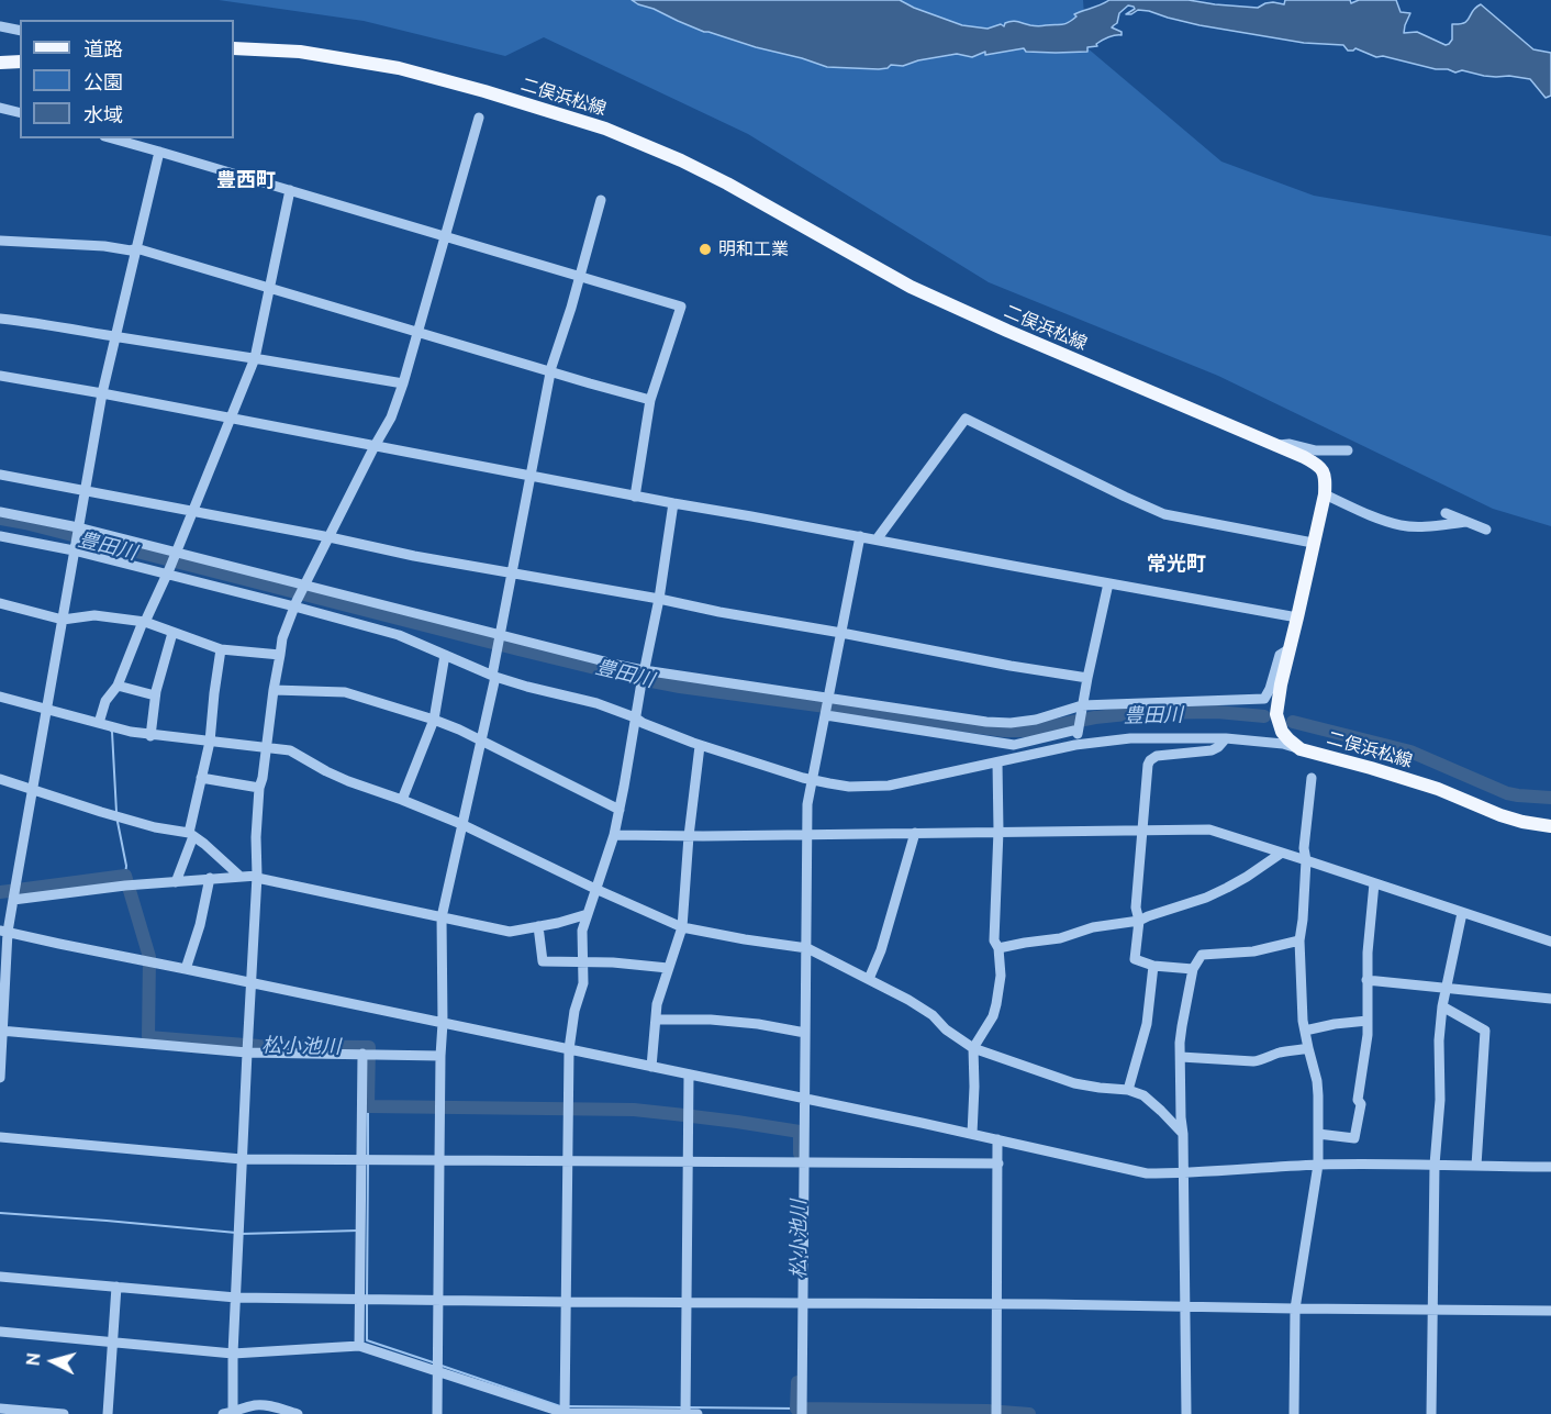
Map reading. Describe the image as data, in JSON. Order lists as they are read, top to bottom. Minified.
{"streets":{"main road":["二俣浜松線"]},"districts":["豊西町","常光町"],"water":["豊田川","松小池川"],"places":["明和工業"],"legend":["道路","公園","水域"],"north":"left"}
